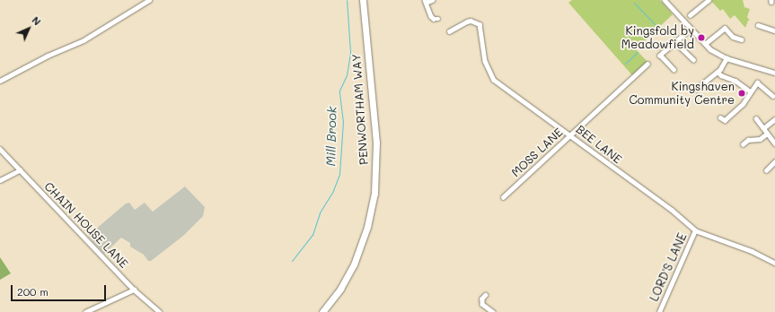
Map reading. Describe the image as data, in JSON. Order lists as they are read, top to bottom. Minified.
{"streets":{"highway":["PENWORTHAM WAY"],"street":["BEE LANE","MOSS LANE","CHAIN HOUSE LANE","LORD'S LANE"]},"crossings":[["BEE LANE","MOSS LANE"],["BEE LANE","LORD'S LANE"]],"water":["Mill Brook"],"places":["Kingsfold by Meadowfield","Kingshaven Community Centre"],"scale_bar":"200 m","north":"top right"}
